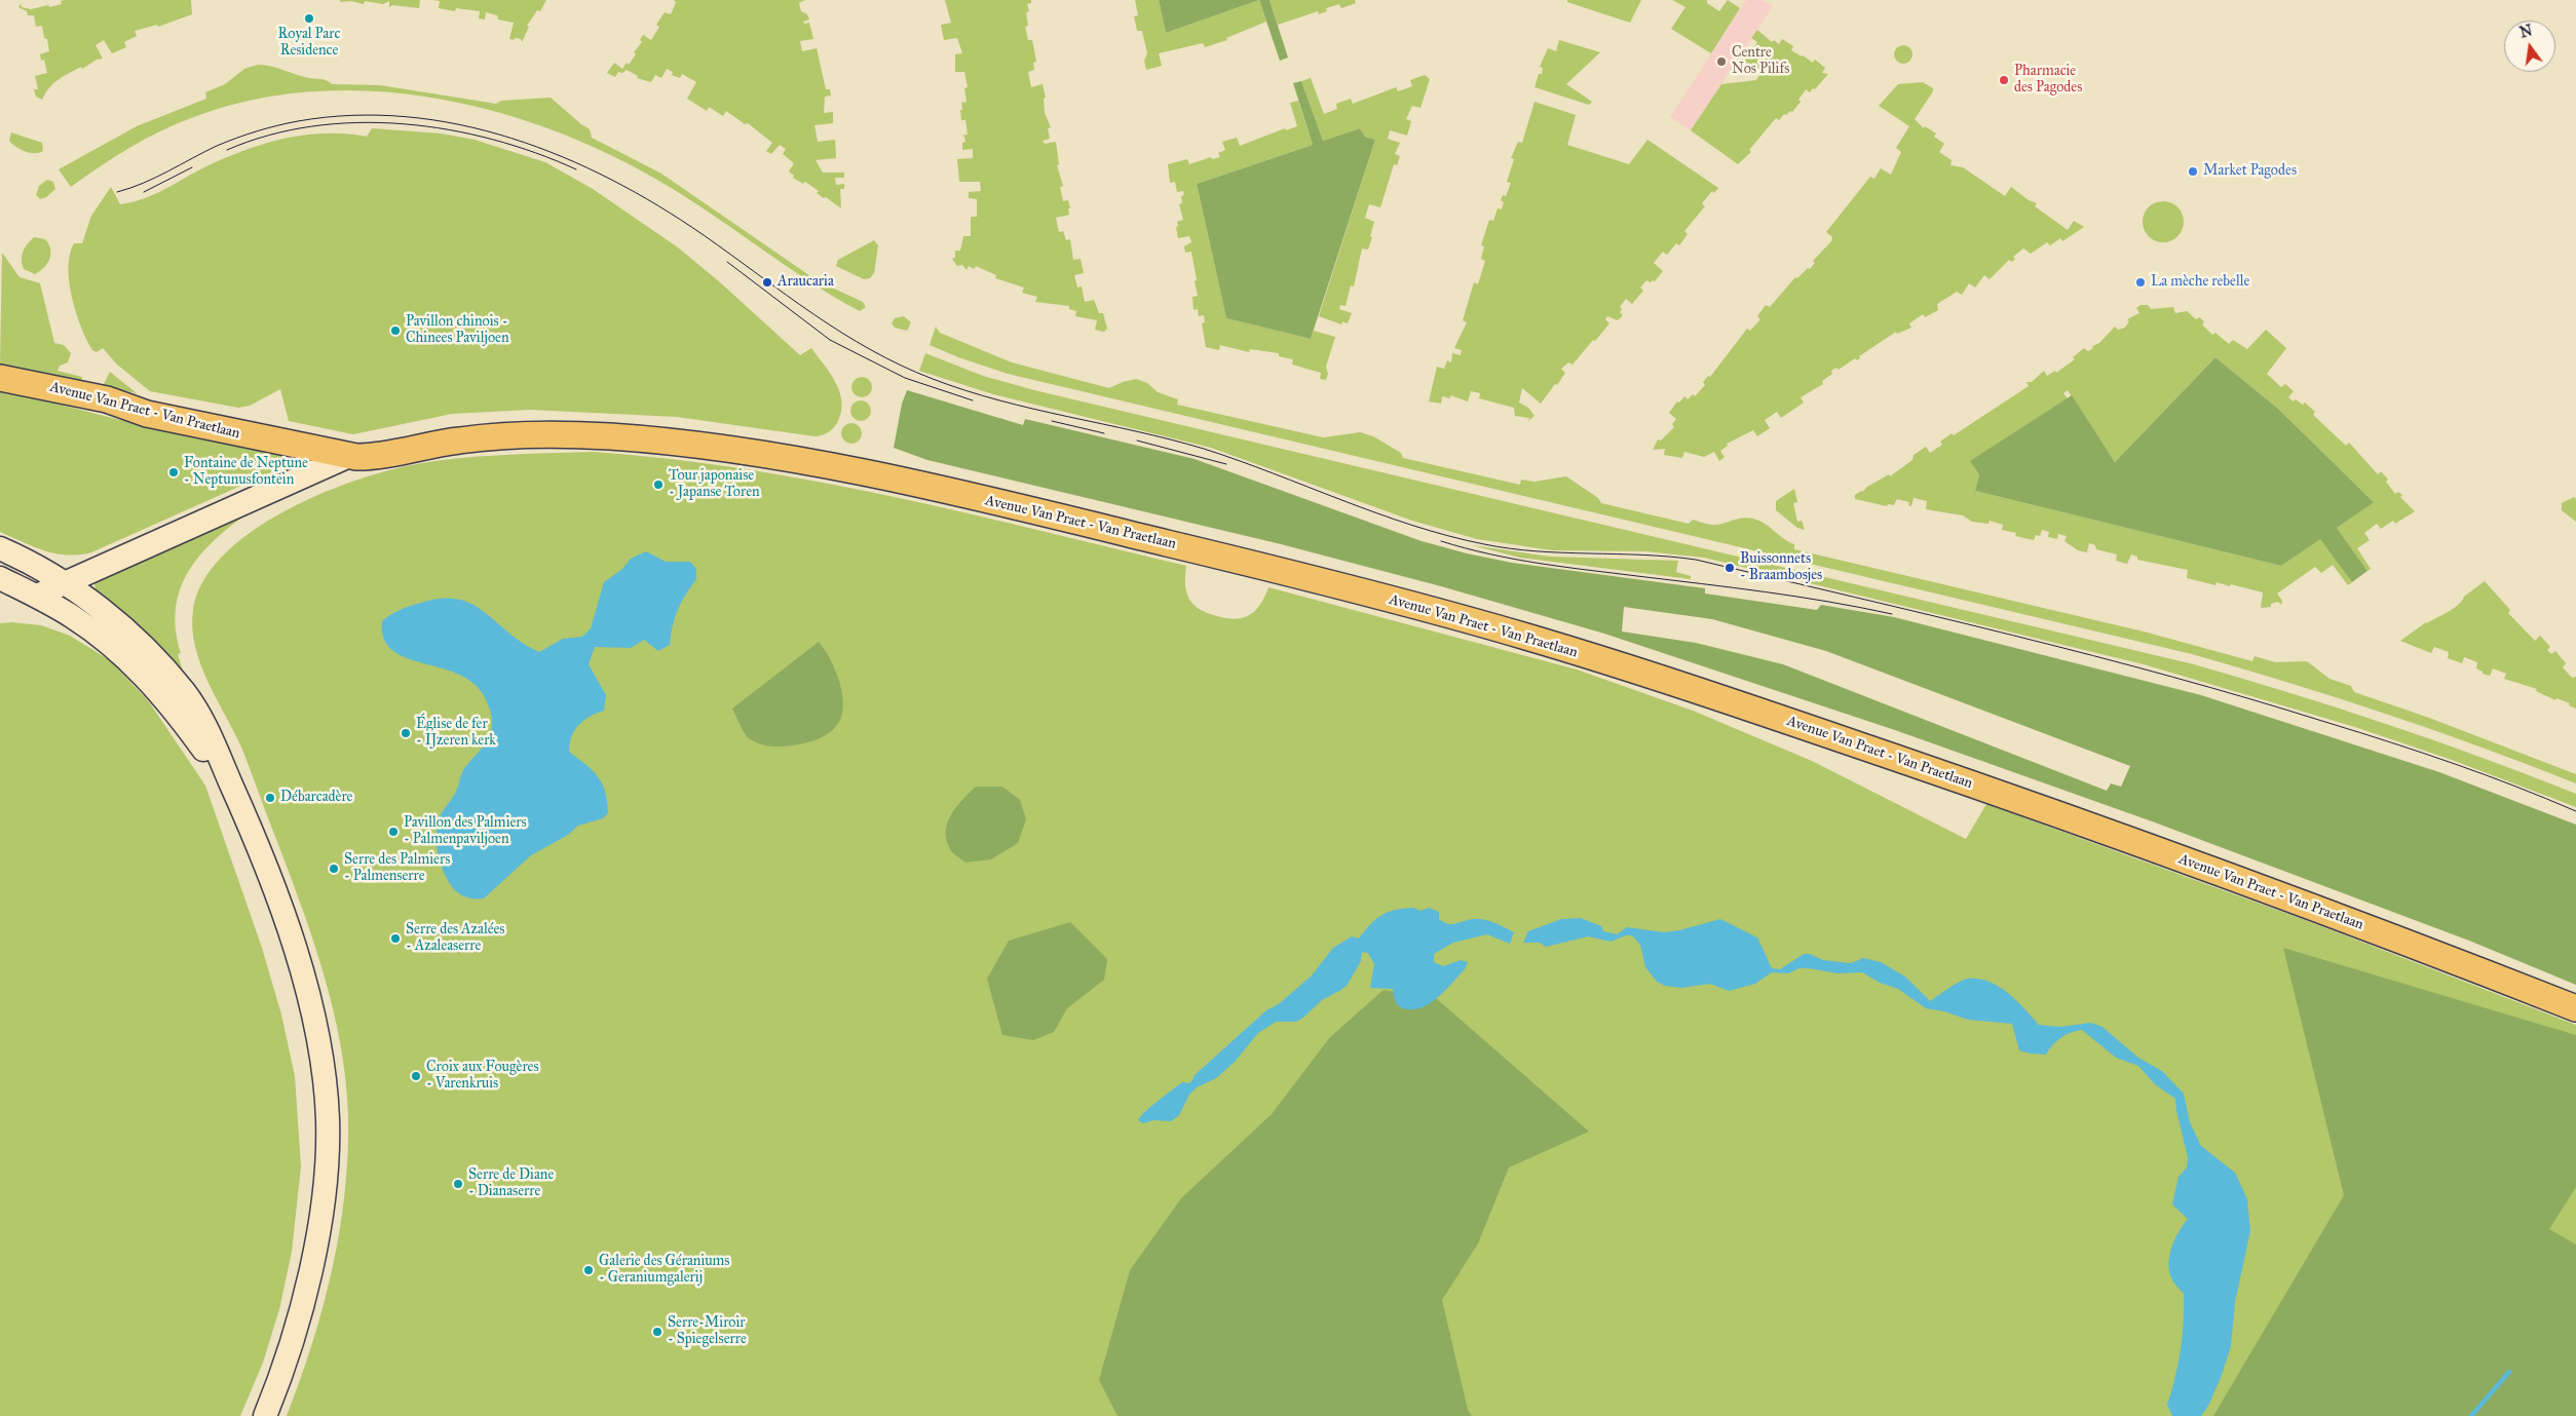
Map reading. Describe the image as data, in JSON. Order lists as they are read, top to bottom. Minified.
{"streets":{"main road":["Avenue Van Praet - Van Praetlaan"]},"places":["Royal Parc Residence","Centre Nos Pilifs","Pharmacie des Pagodes","Market Pagodes","Araucaria","La mèche rebelle","Pavillon chinois - Chinees Paviljoen","Fontaine de Neptune - Neptunusfontein","Tour japonaise - Japanse Toren","Buissonnets - Braambosjes","Église de fer - IJzeren kerk","Débarcadère","Pavillon des Palmiers - Palmenpaviljoen","Serre des Palmiers - Palmenserre","Serre des Azalées - Azaleaserre","Croix aux Fougères - Varenkruis","Serre de Diane - Dianaserre","Galerie des Géraniums - Geraniumgalerij","Serre-Miroir - Spiegelserre"],"north":"top"}
